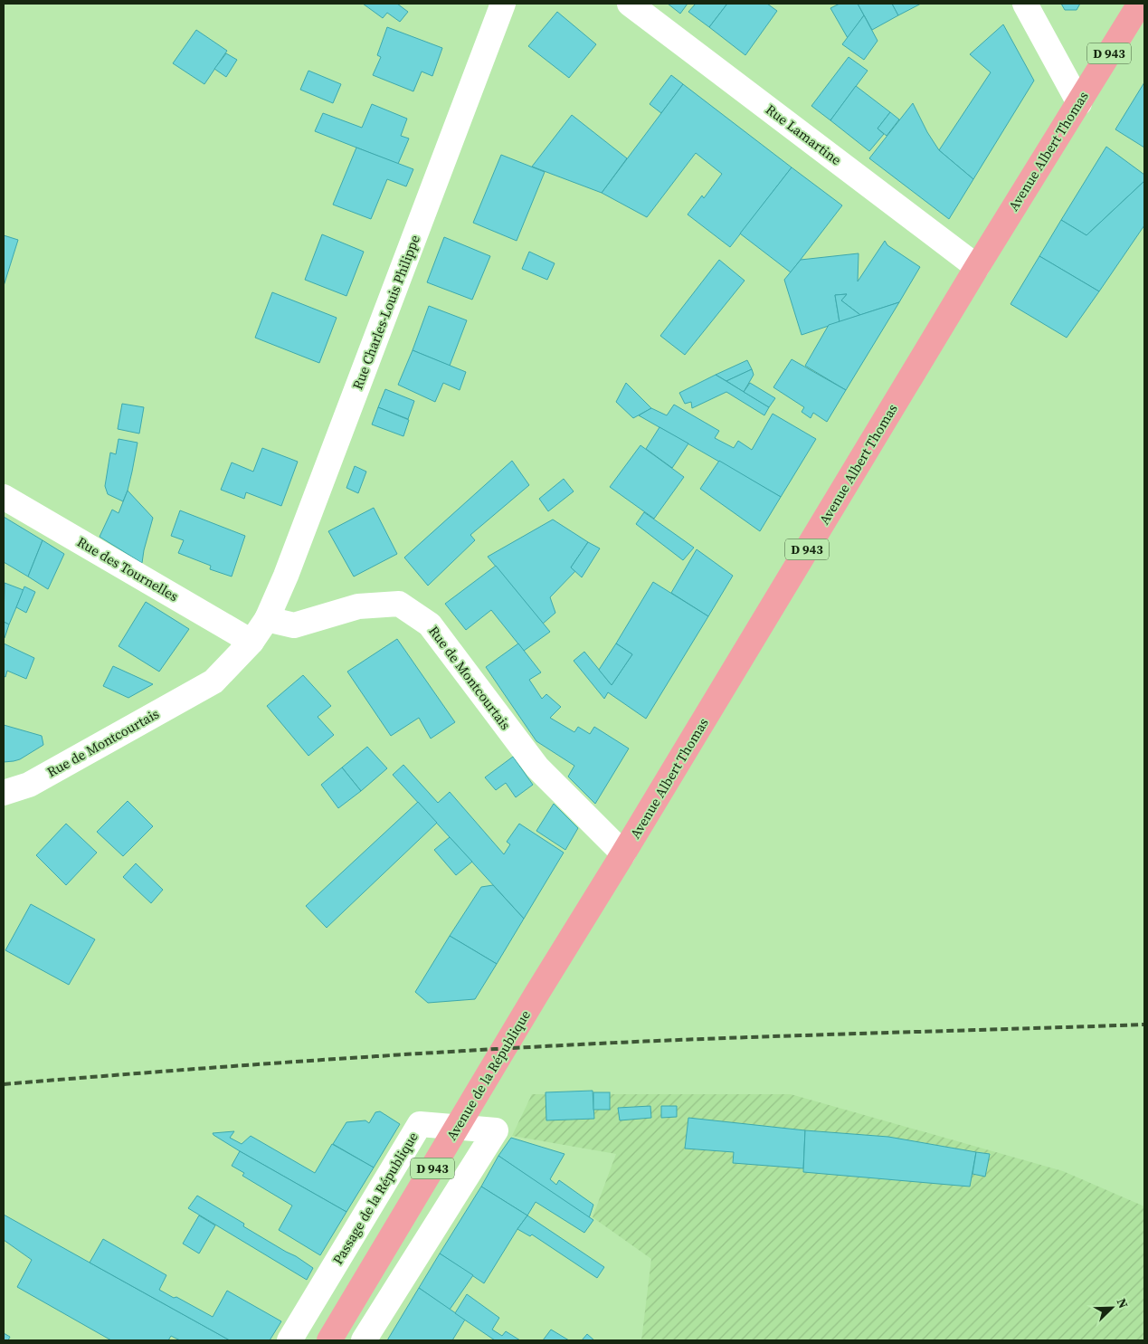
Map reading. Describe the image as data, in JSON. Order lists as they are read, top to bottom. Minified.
{"streets":{"main road":["D 943","Avenue Albert Thomas","Avenue de la République"],"street":["Rue Lamartine","Rue Charles-Louis Philippe","Rue des Tournelles","Rue de Montcourtais","Passage de la République"]},"crossings":[["Rue Lamartine","Avenue Albert Thomas"],["Avenue Albert Thomas","Rue de Montcourtais"],["Avenue Albert Thomas","Avenue de la République"],["Rue Charles-Louis Philippe","Rue de Montcourtais"],["Rue des Tournelles","Rue de Montcourtais"]],"north":"top right"}
